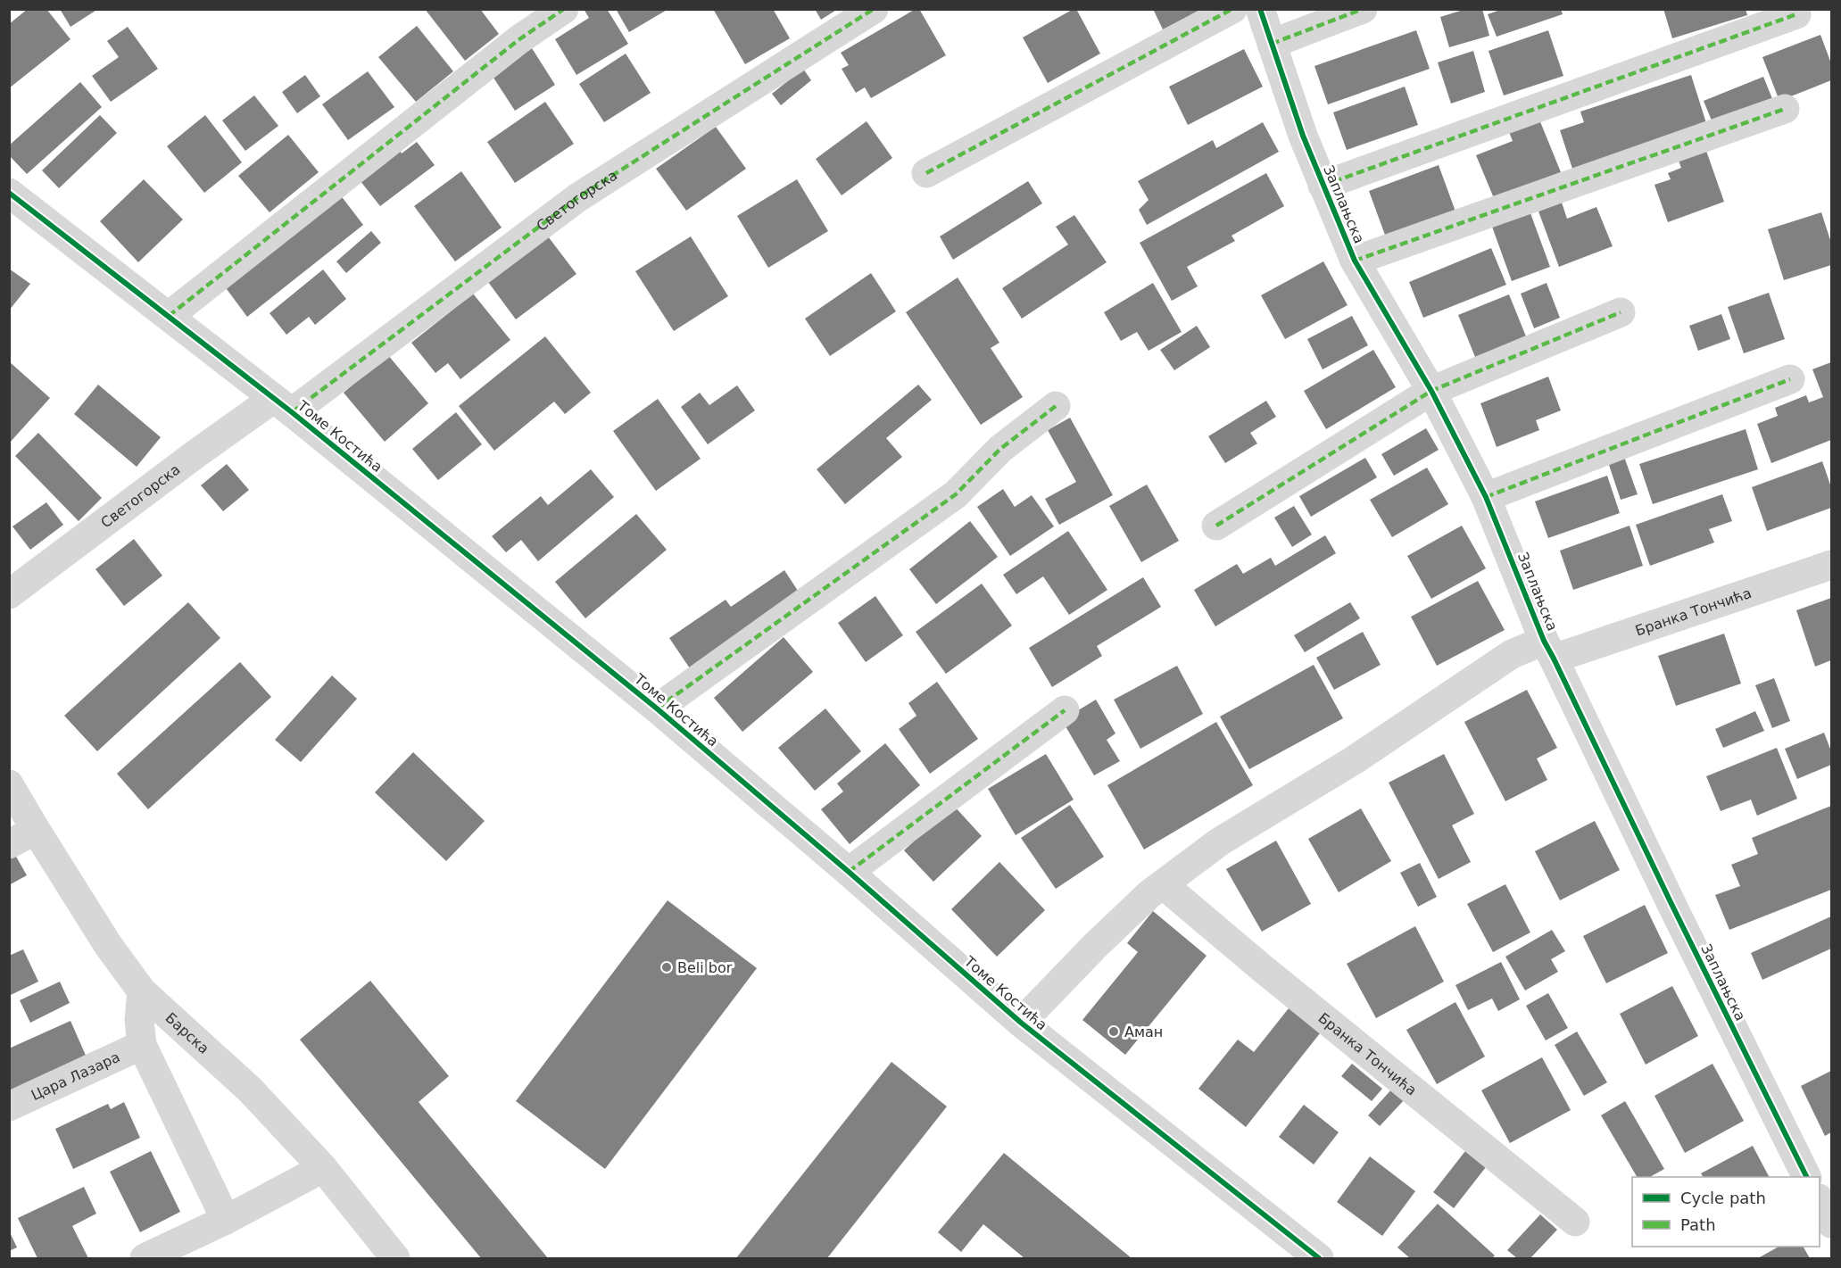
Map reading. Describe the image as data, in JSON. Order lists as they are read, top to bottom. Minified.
{"streets":{"street":["Светогорска","Заплањска","Томе Костића","Бранка Тончића","Барска","Цара Лазара"]},"crossings":[["Светогорска","Томе Костића"],["Заплањска","Бранка Тончића"],["Томе Костића","Бранка Тончића"]],"places":["Beli bor","Аман"],"legend":["Cycle path","Path"]}
